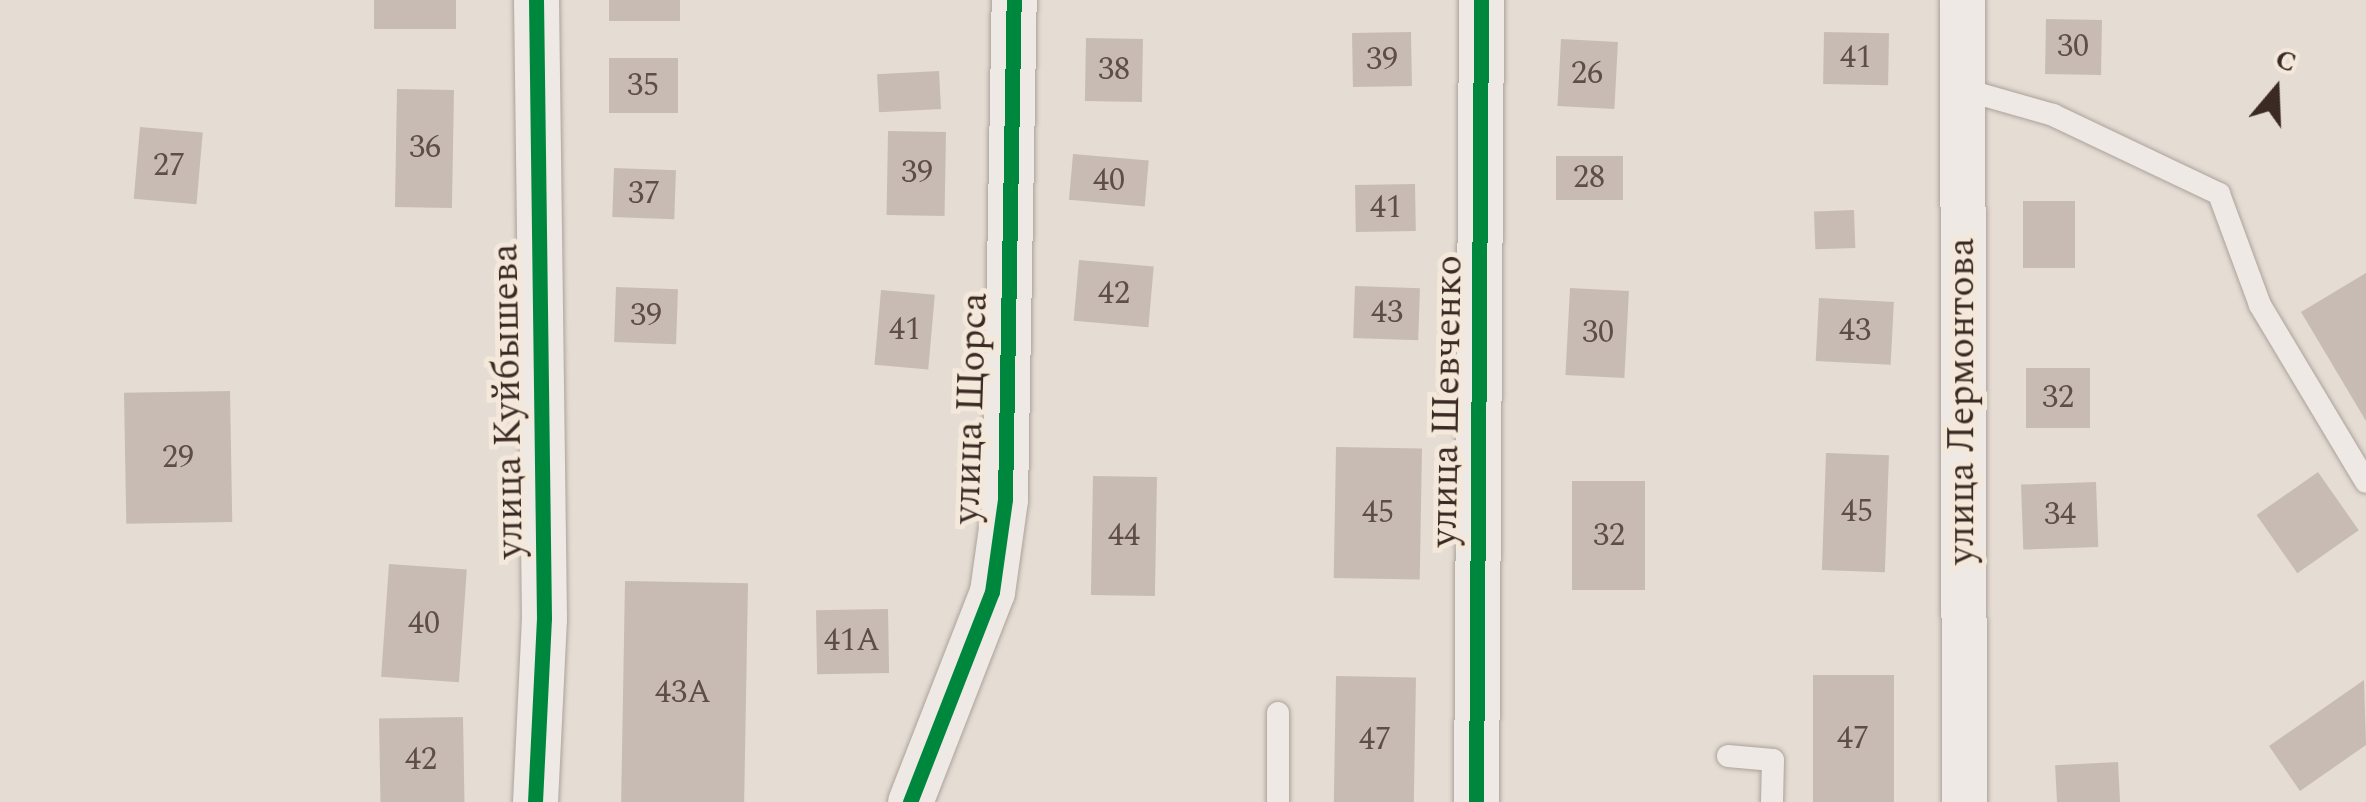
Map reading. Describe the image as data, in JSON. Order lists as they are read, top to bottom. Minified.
{"streets":{"street":["улица Куйбышева","улица Шевченко","улица Лермонтова","улица Щорса"]},"house_numbers":["30","41","39","38","26","35","36","27","39","28","40","37","41","42","43","39","41","43","30","32","29","45","45","34","44","32","40","41А","43А","47","47","42"],"north":"top"}
